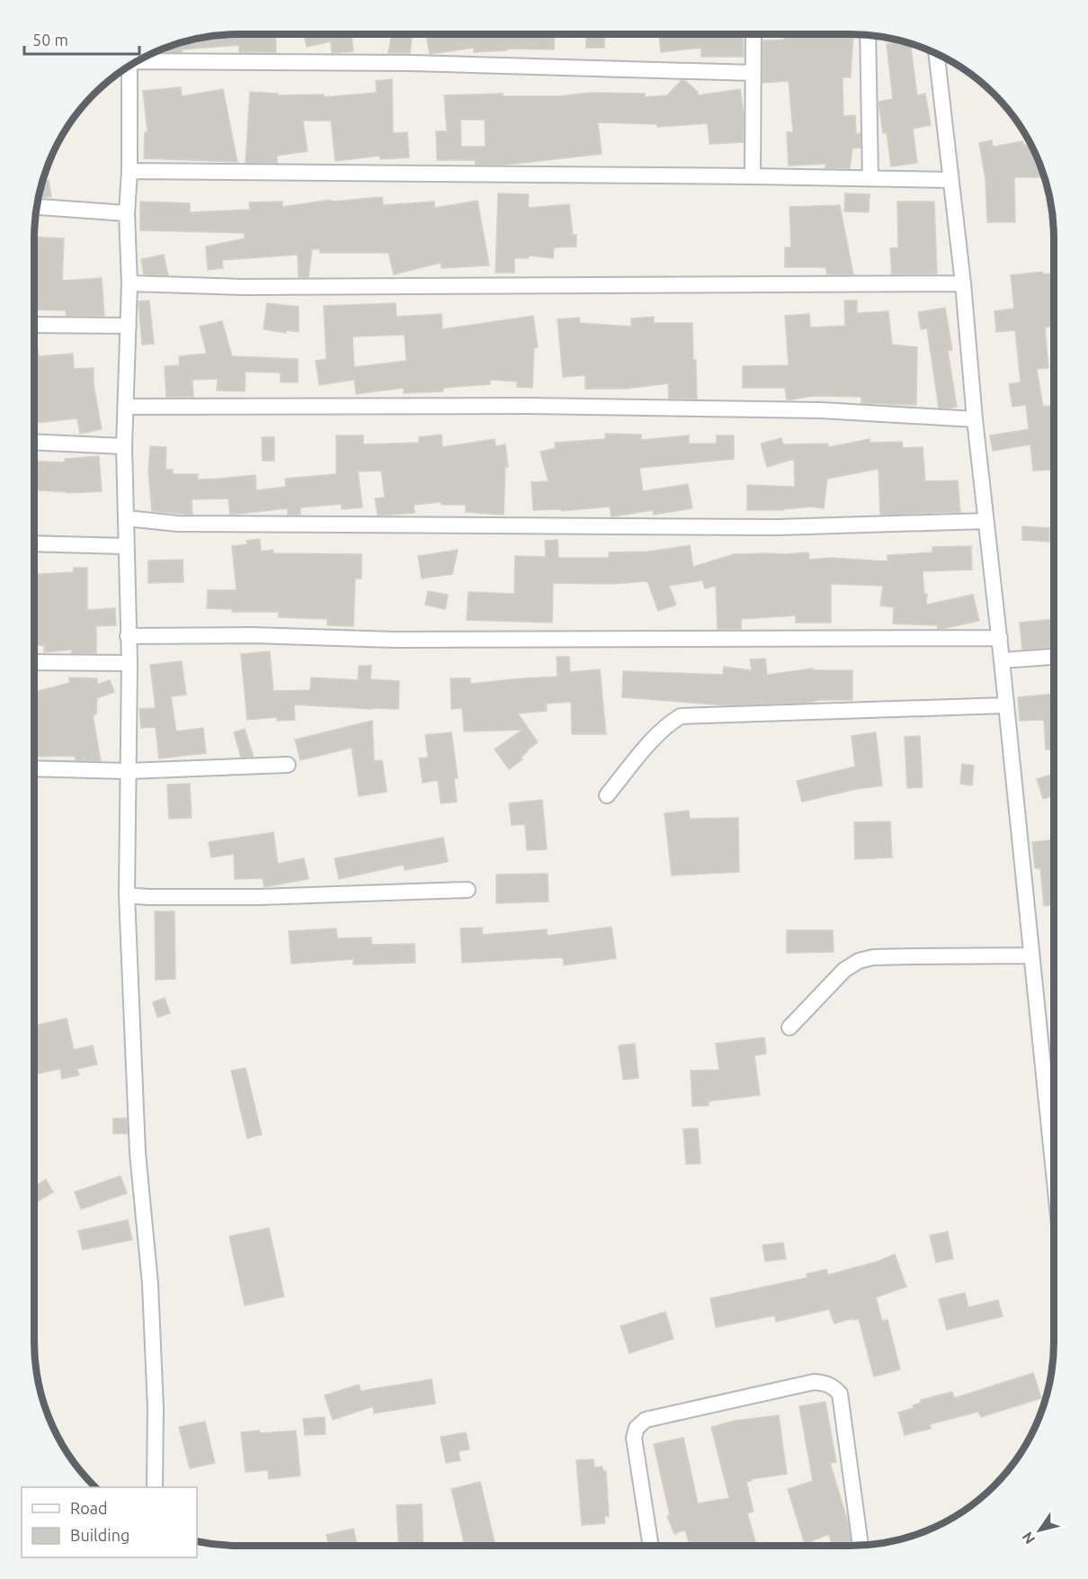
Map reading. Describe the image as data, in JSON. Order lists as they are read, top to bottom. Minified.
{"legend":["Road","Building"],"scale_bar":"50 m","north":"bottom left"}
